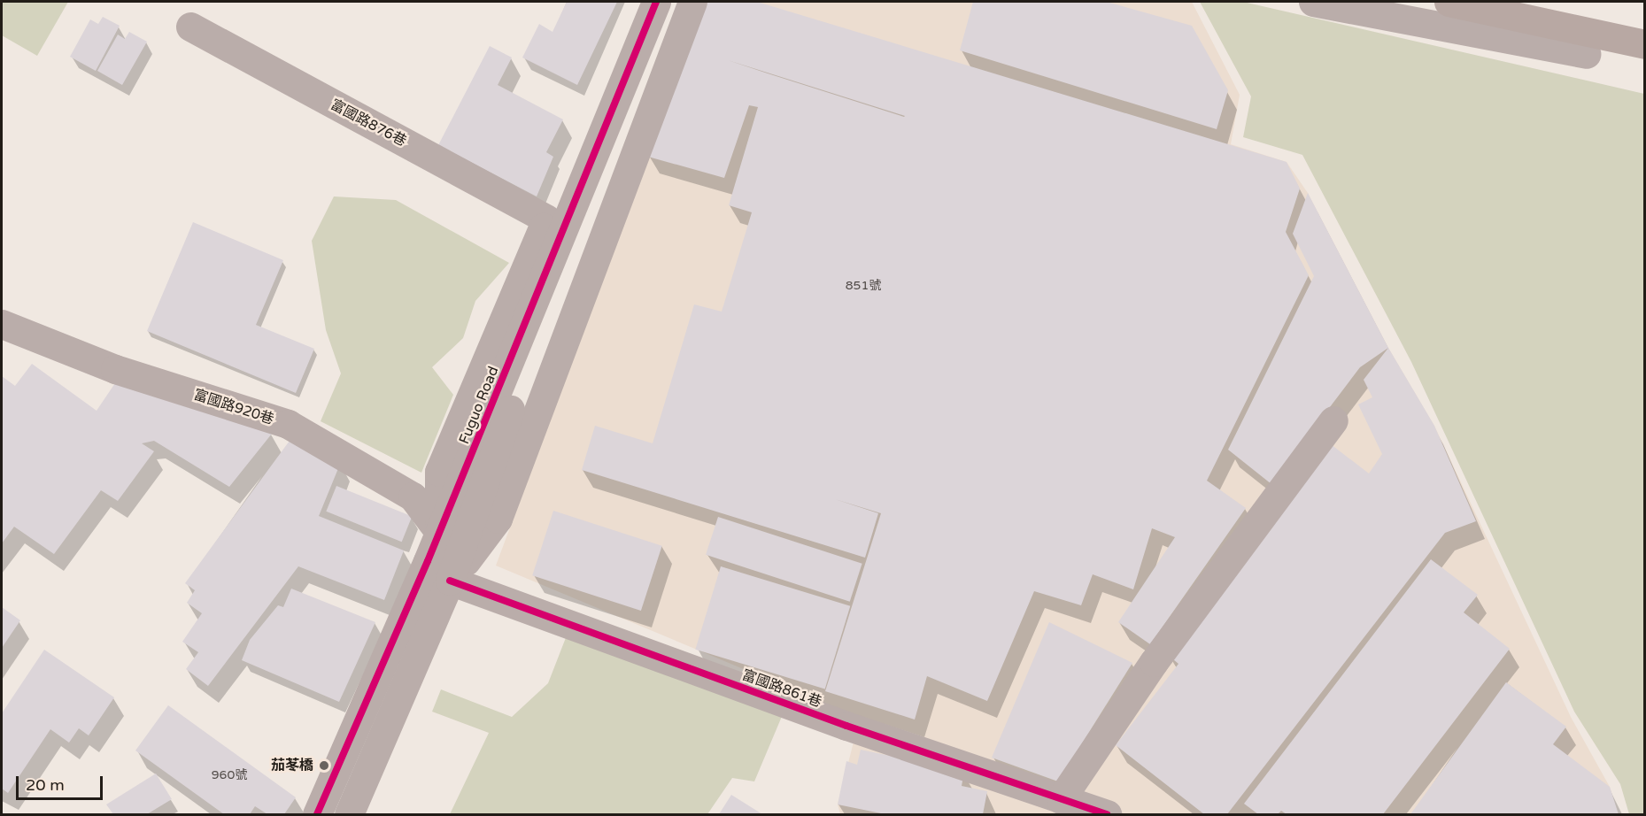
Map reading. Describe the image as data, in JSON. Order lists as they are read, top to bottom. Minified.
{"streets":{"street":["富國路876巷","Fuguo Road","富國路920巷","富國路861巷"]},"crossings":[["富國路876巷","Fuguo Road"],["Fuguo Road","富國路920巷"],["Fuguo Road","富國路861巷"]],"places":["茄苳橋"],"house_numbers":["851號","960號"],"scale_bar":"20 m"}
